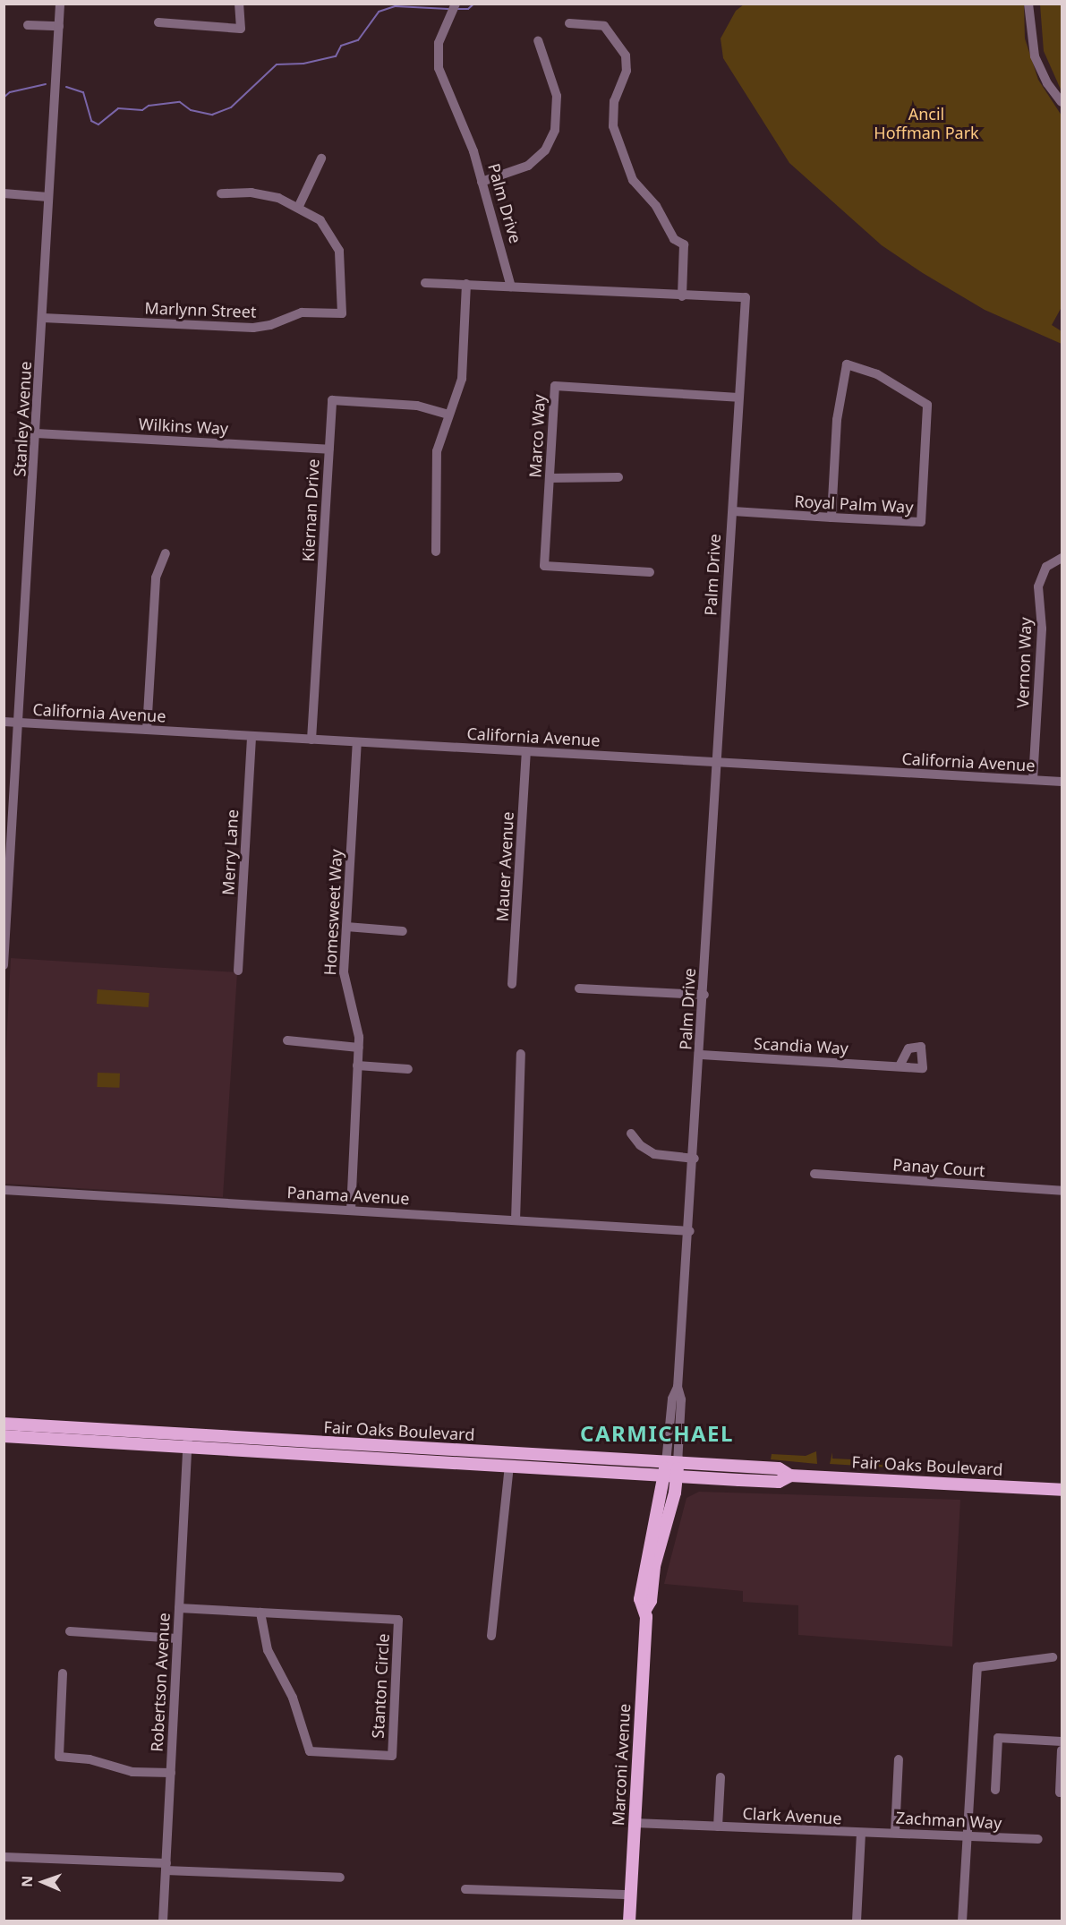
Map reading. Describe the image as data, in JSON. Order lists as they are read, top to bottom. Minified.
{"streets":{"main road":["Fair Oaks Boulevard","Marconi Avenue"],"street":["Palm Drive","Marlynn Street","Stanley Avenue","Wilkins Way","Marco Way","Royal Palm Way","Kiernan Drive","Vernon Way","California Avenue","Merry Lane","Mauer Avenue","Homesweet Way","Scandia Way","Panay Court","Panama Avenue","Robertson Avenue","Stanton Circle","Clark Avenue","Zachman Way"]},"crossings":[["Palm Drive","Marco Way"],["Palm Drive","Royal Palm Way"],["Palm Drive","California Avenue"],["Palm Drive","Scandia Way"],["Palm Drive","Panama Avenue"],["Palm Drive","Fair Oaks Boulevard"],["Palm Drive","Marconi Avenue"],["Marlynn Street","Stanley Avenue"],["Stanley Avenue","Wilkins Way"],["Stanley Avenue","California Avenue"],["Wilkins Way","Kiernan Drive"],["Kiernan Drive","California Avenue"],["Vernon Way","California Avenue"],["California Avenue","Merry Lane"],["California Avenue","Mauer Avenue"],["California Avenue","Homesweet Way"],["Homesweet Way","Panama Avenue"],["Fair Oaks Boulevard","Robertson Avenue"],["Fair Oaks Boulevard","Marconi Avenue"],["Robertson Avenue","Stanton Circle"],["Marconi Avenue","Clark Avenue"],["Clark Avenue","Zachman Way"]],"districts":["CARMICHAEL"],"parks":["Ancil Hoffman Park"],"north":"left"}
